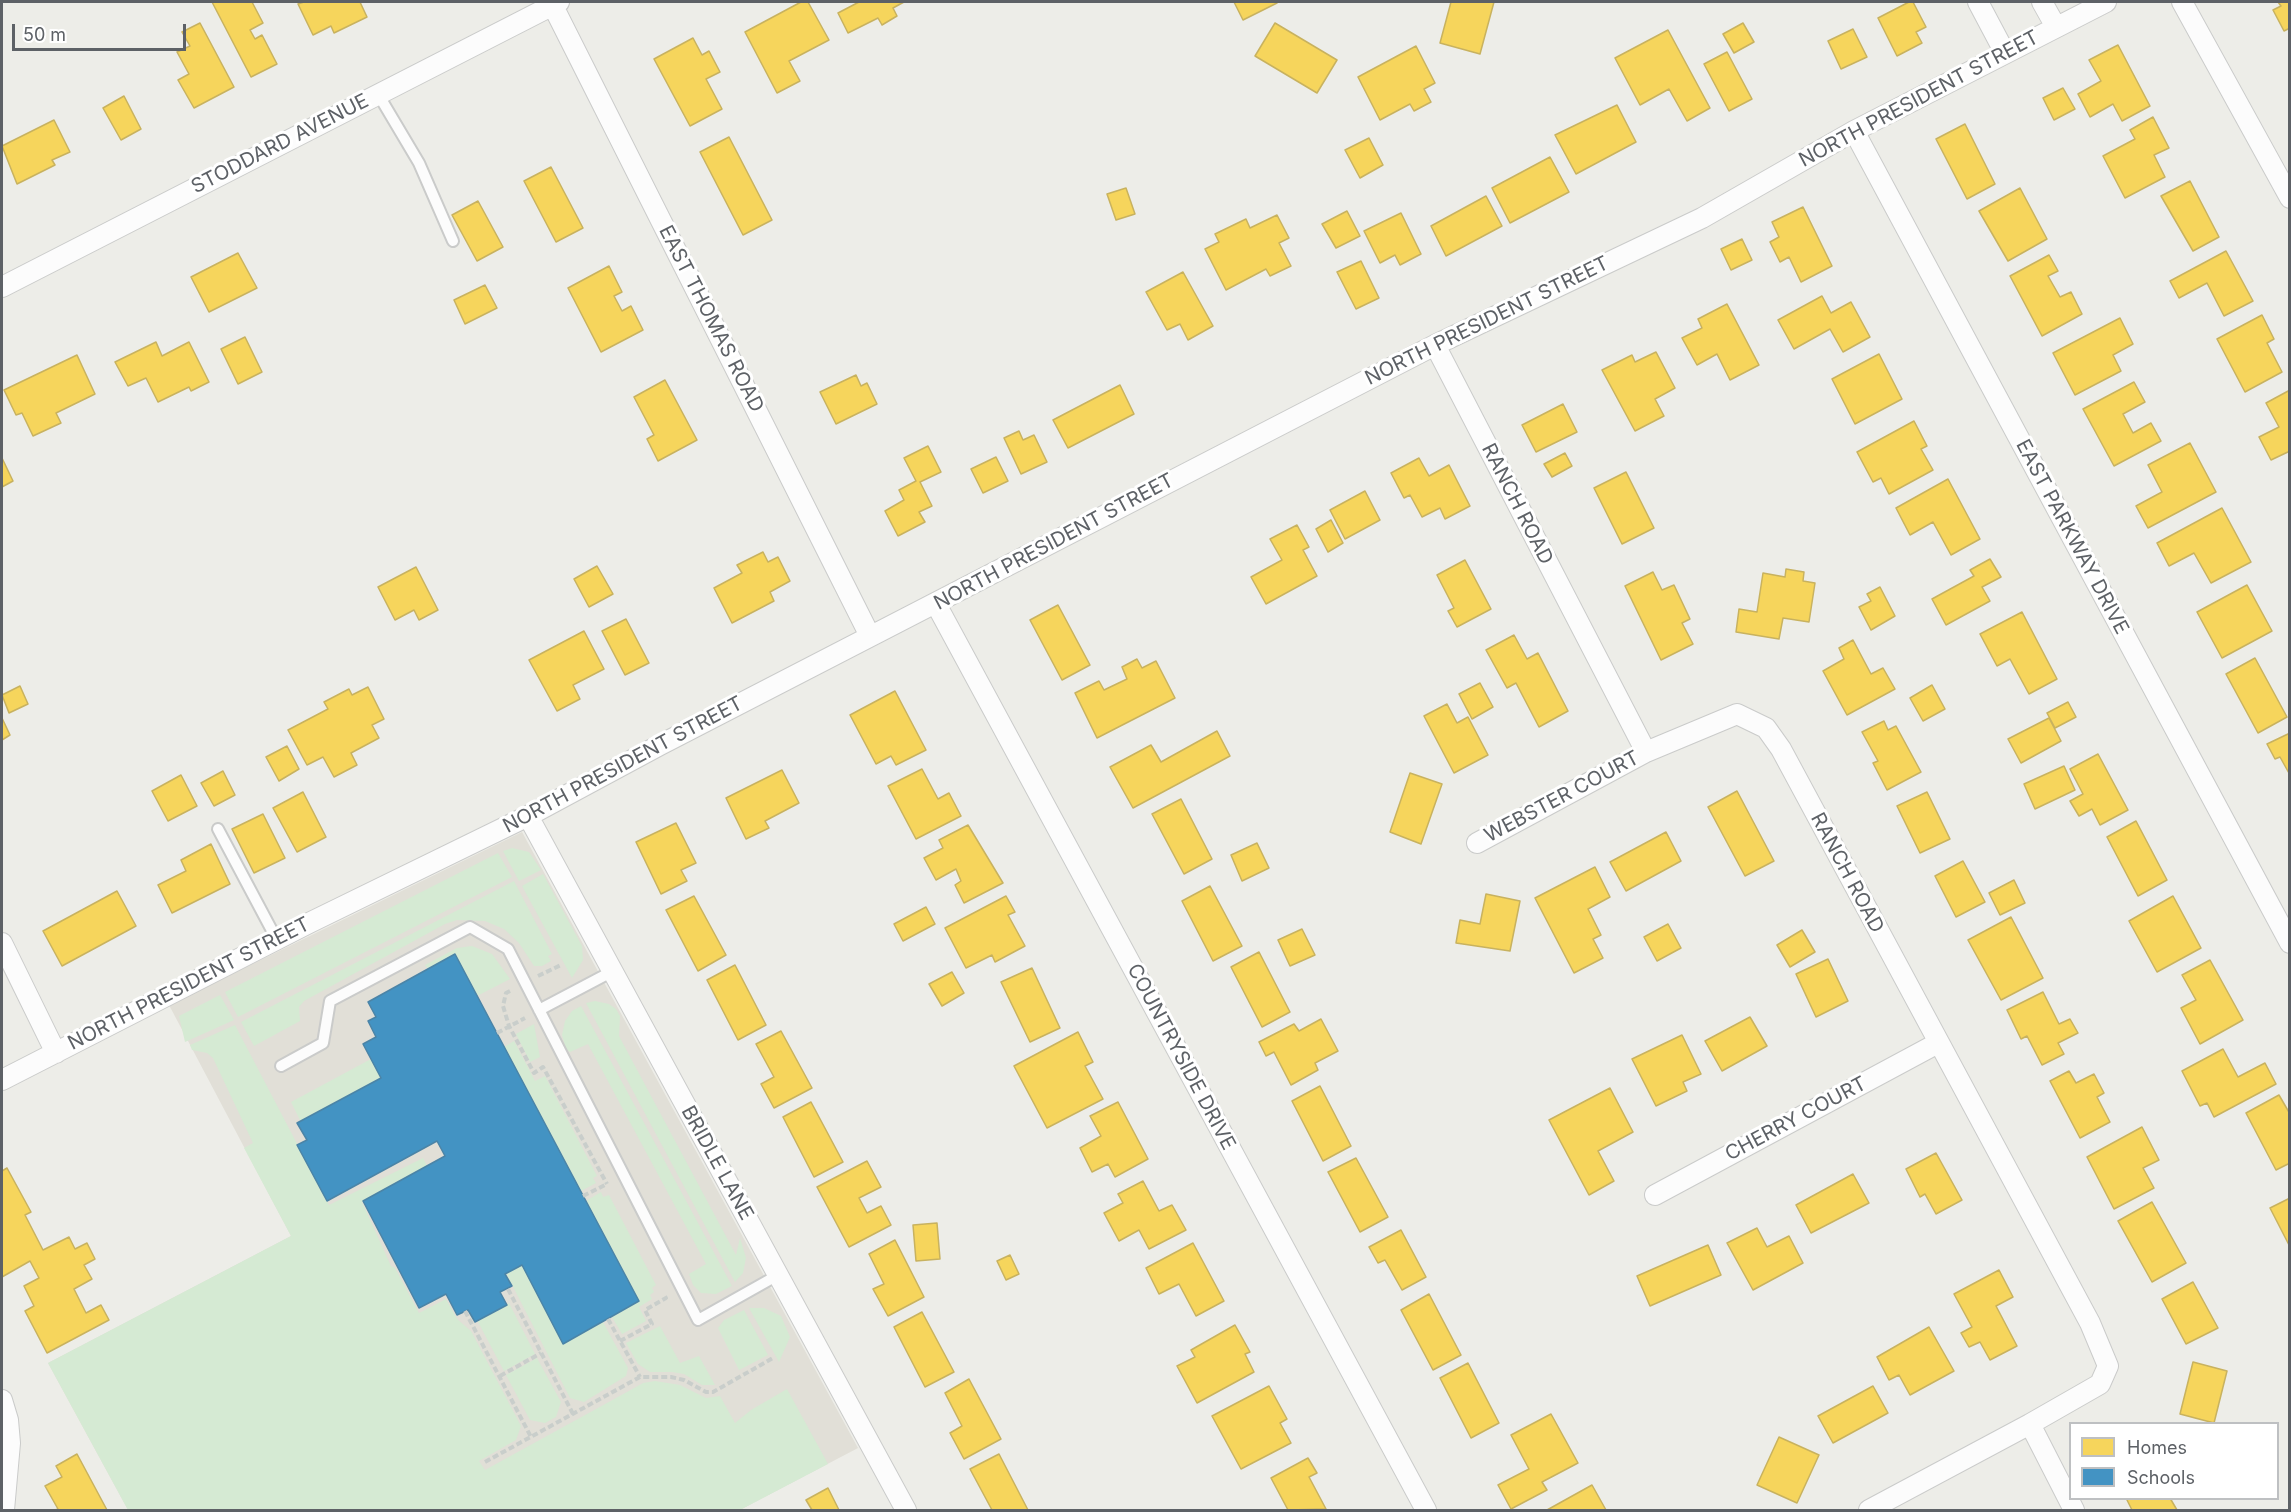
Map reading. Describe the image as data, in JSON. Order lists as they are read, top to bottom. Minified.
{"streets":{"street":["NORTH PRESIDENT STREET","STODDARD AVENUE","EAST THOMAS ROAD","RANCH ROAD","EAST PARKWAY DRIVE","WEBSTER COURT","COUNTRYSIDE DRIVE","CHERRY COURT","BRIDLE LANE"]},"crossings":[["NORTH PRESIDENT STREET","EAST THOMAS ROAD"],["NORTH PRESIDENT STREET","RANCH ROAD"],["NORTH PRESIDENT STREET","EAST PARKWAY DRIVE"],["NORTH PRESIDENT STREET","COUNTRYSIDE DRIVE"],["NORTH PRESIDENT STREET","BRIDLE LANE"],["STODDARD AVENUE","EAST THOMAS ROAD"],["RANCH ROAD","WEBSTER COURT"],["RANCH ROAD","CHERRY COURT"]],"legend":["Homes","Schools"],"scale_bar":"50 m"}
